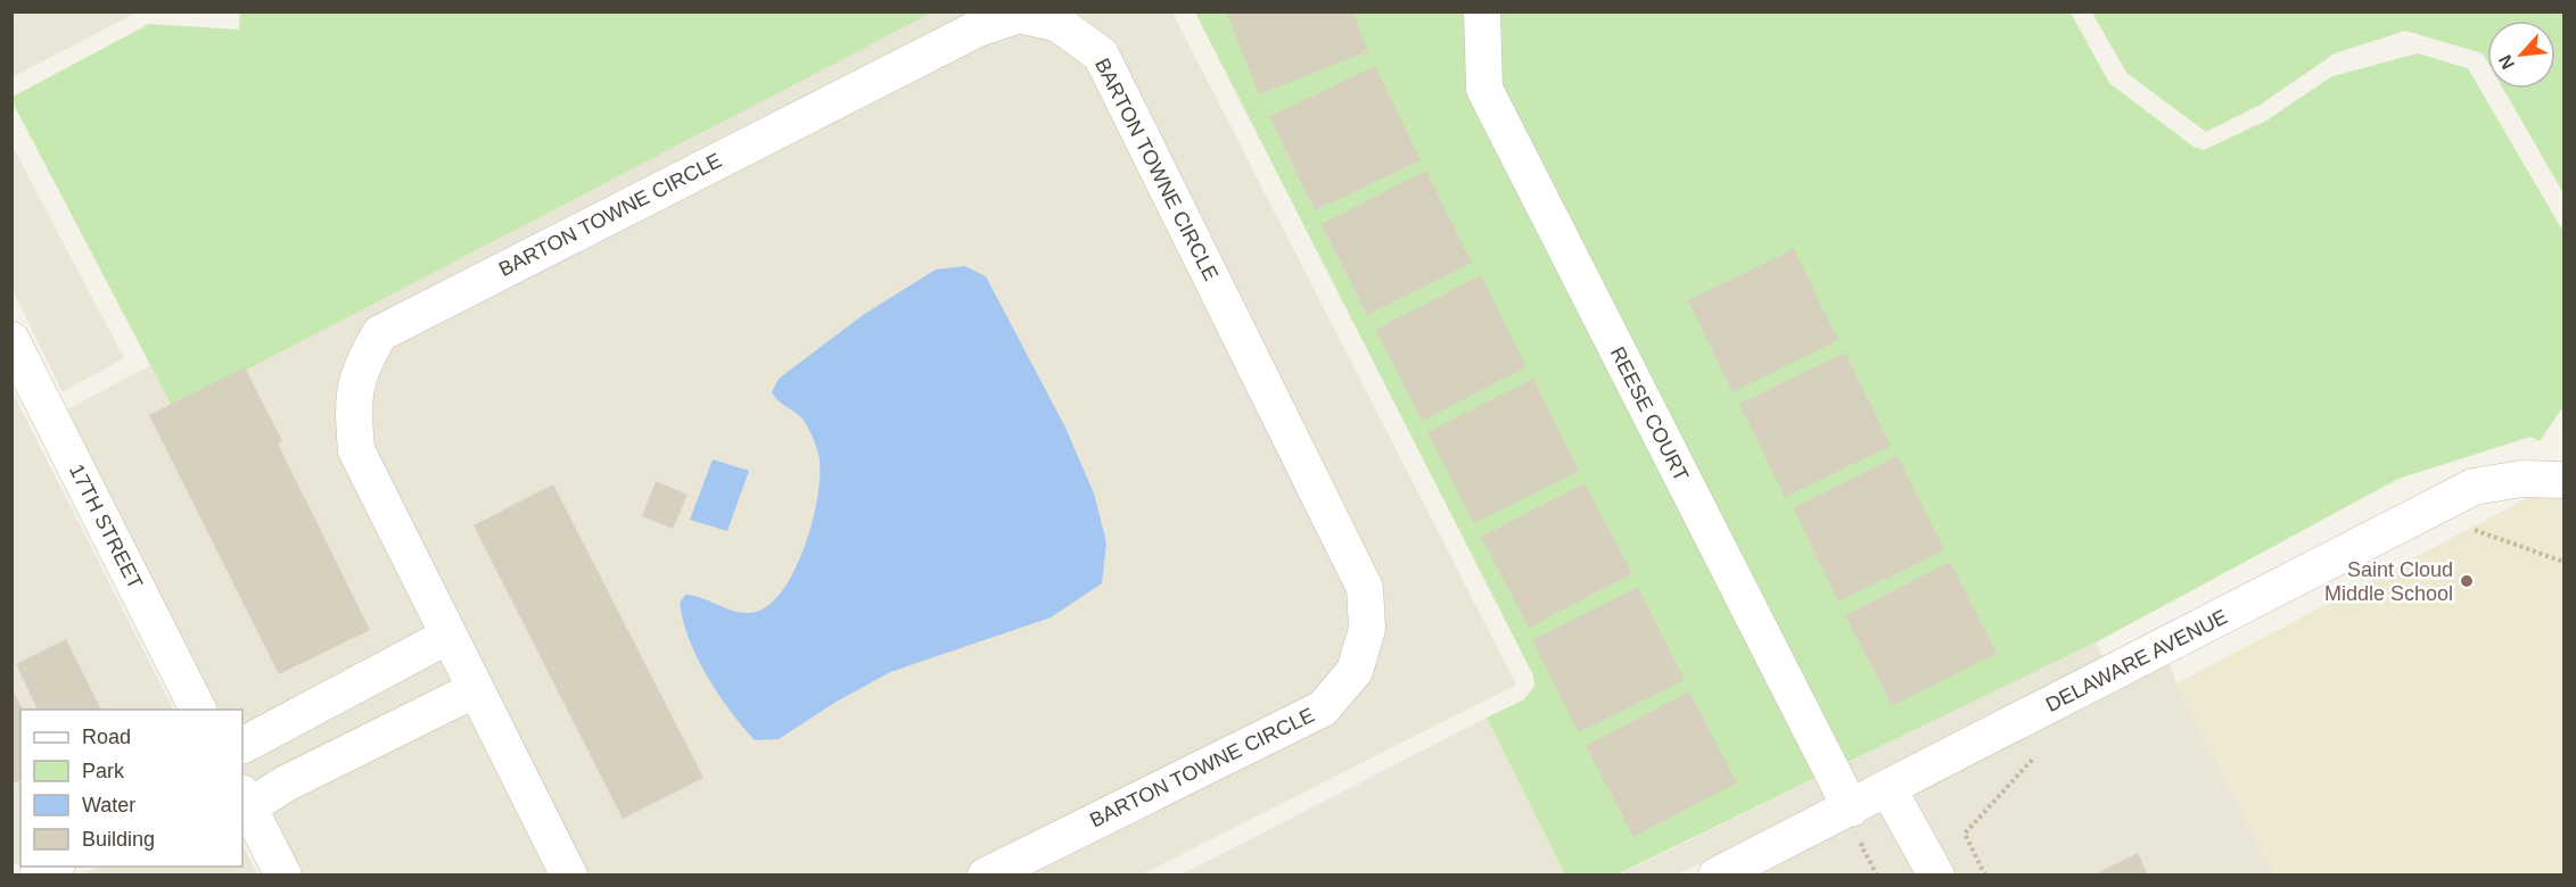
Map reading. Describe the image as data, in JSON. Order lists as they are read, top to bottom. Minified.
{"streets":{"street":["BARTON TOWNE CIRCLE","REESE COURT","17TH STREET","DELAWARE AVENUE"]},"crossings":[["REESE COURT","DELAWARE AVENUE"]],"places":["Saint Cloud Middle School"],"legend":["Road","Park","Water","Building"],"north":"bottom left"}
